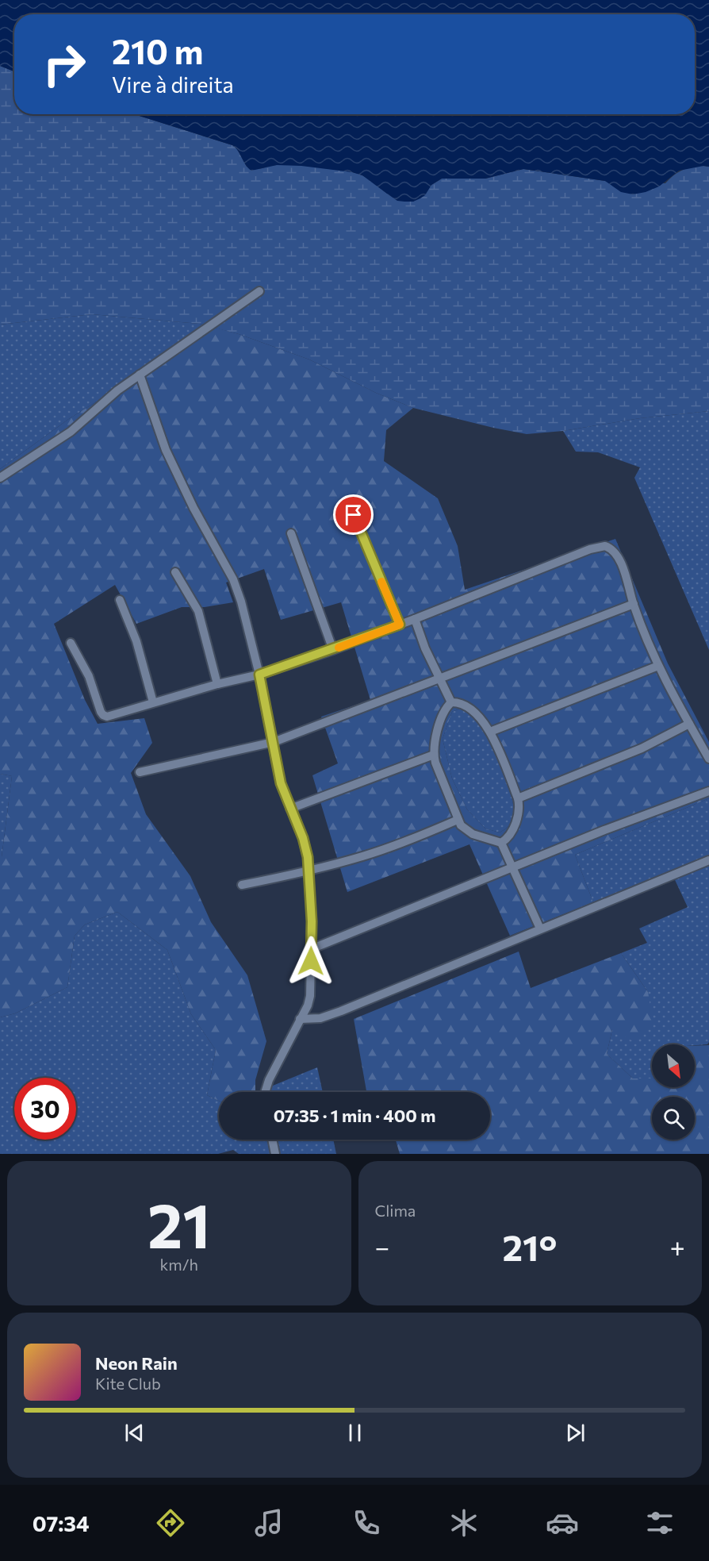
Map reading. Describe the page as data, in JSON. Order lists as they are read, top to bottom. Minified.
{"north":"bottom right","page":{"turn":["210 m","Vire à direita"],"limit":"30","trip":"07:35 · 1 min · 400 m","tile":[["21","km/h"],"Clima"],"heat":["−","21°","+"],"song":["Neon Rain","Kite Club"],"tabs":"07:34"}}
